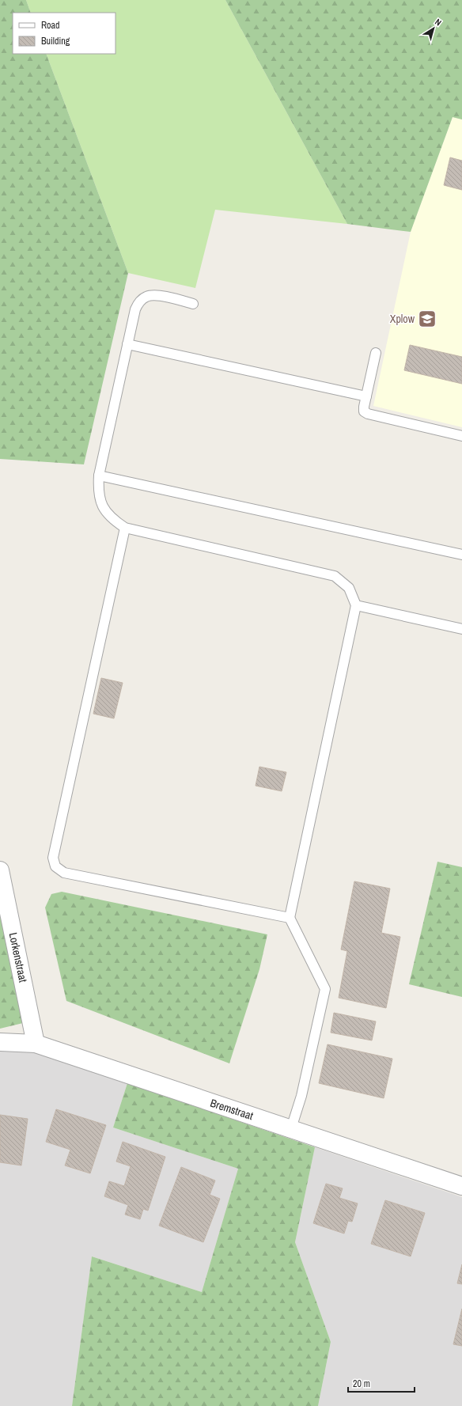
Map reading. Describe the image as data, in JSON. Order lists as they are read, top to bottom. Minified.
{"streets":{"street":["Lorkenstraat","Bremstraat"]},"crossings":[["Lorkenstraat","Bremstraat"]],"places":{"school or university":["Xplow"]},"legend":["Road","Building"],"scale_bar":"20 m","north":"top right"}
